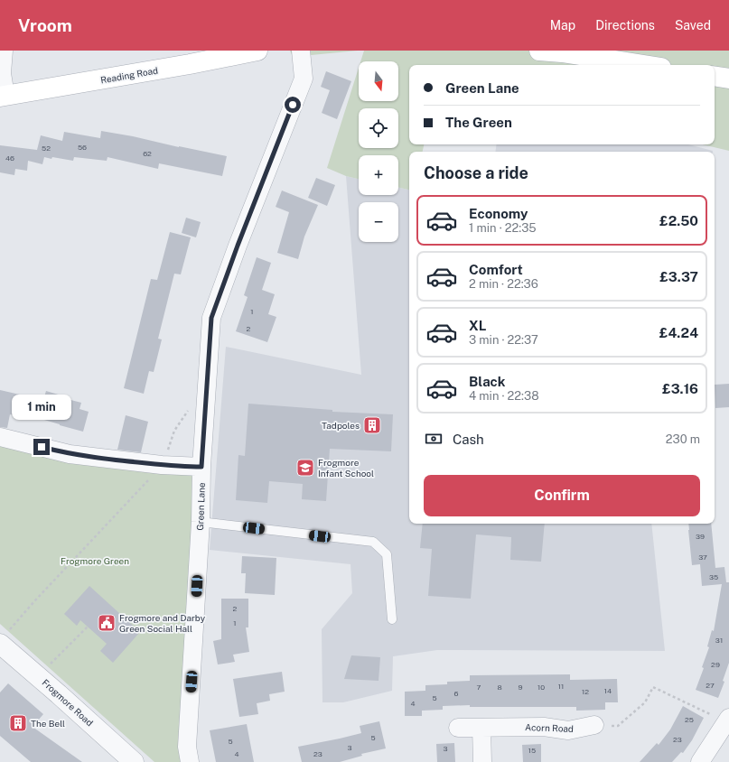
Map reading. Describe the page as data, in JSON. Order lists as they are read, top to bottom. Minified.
{"streets":{"main road":["Reading Road"],"street":["Green Lane","Frogmore Road","Acorn Road"]},"parks":["Frogmore Green"],"places":{"building":["Tadpoles","The Bell"],"school or university":["Frogmore Infant School"],"public building":["Frogmore and Darby Green Social Hall"]},"house_numbers":["56","52","62","46","1","2","39","37","35","2","1","31","29","27","11","7","8","9","10","14","12","6","5","4","25","5","23","5","3","3","15","4","23"],"north":"bottom","page":{"header":"Vroom","nav":["Map","Directions","Saved"],"map_buttons":["+","−"],"banner":["Green Lane","The Green"],"heading":"Choose a ride","list":[{"name":"Economy","note":"1 min · 22:35","value":"£2.50"},{"name":"Comfort","note":"2 min · 22:36","value":"£3.37"},{"name":"XL","note":"3 min · 22:37","value":"£4.24"},{"name":"Black","note":"4 min · 22:38","value":"£3.16"}],"bubble":"1 min","pay":["Cash","230 m"],"buttons":"Confirm"}}
